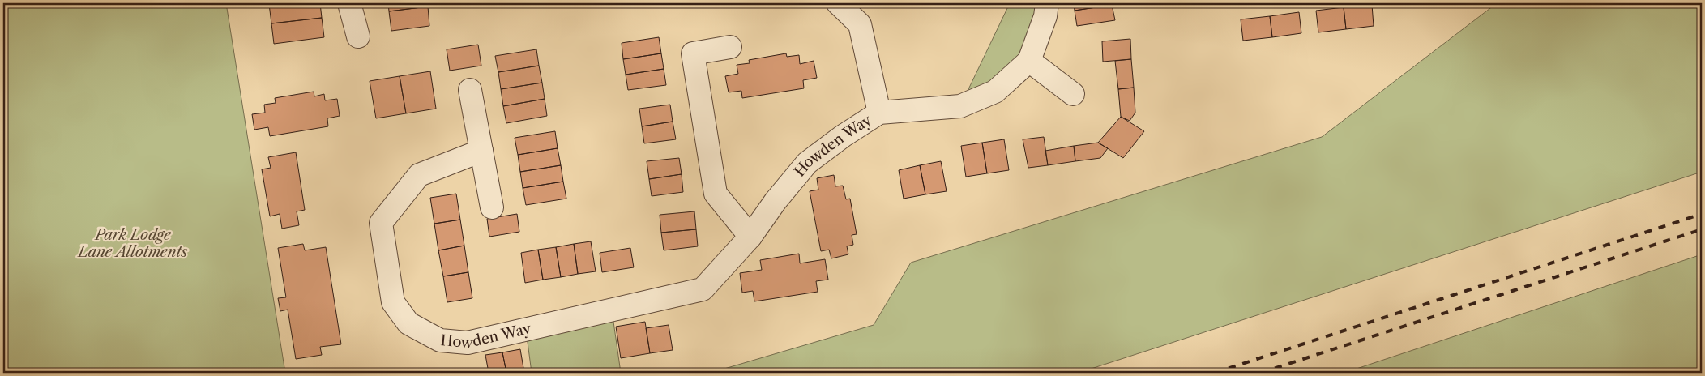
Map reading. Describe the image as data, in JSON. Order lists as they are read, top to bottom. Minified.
{"streets":{"street":["Howden Way"]},"parks":["Park Lodge Lane Allotments"]}
